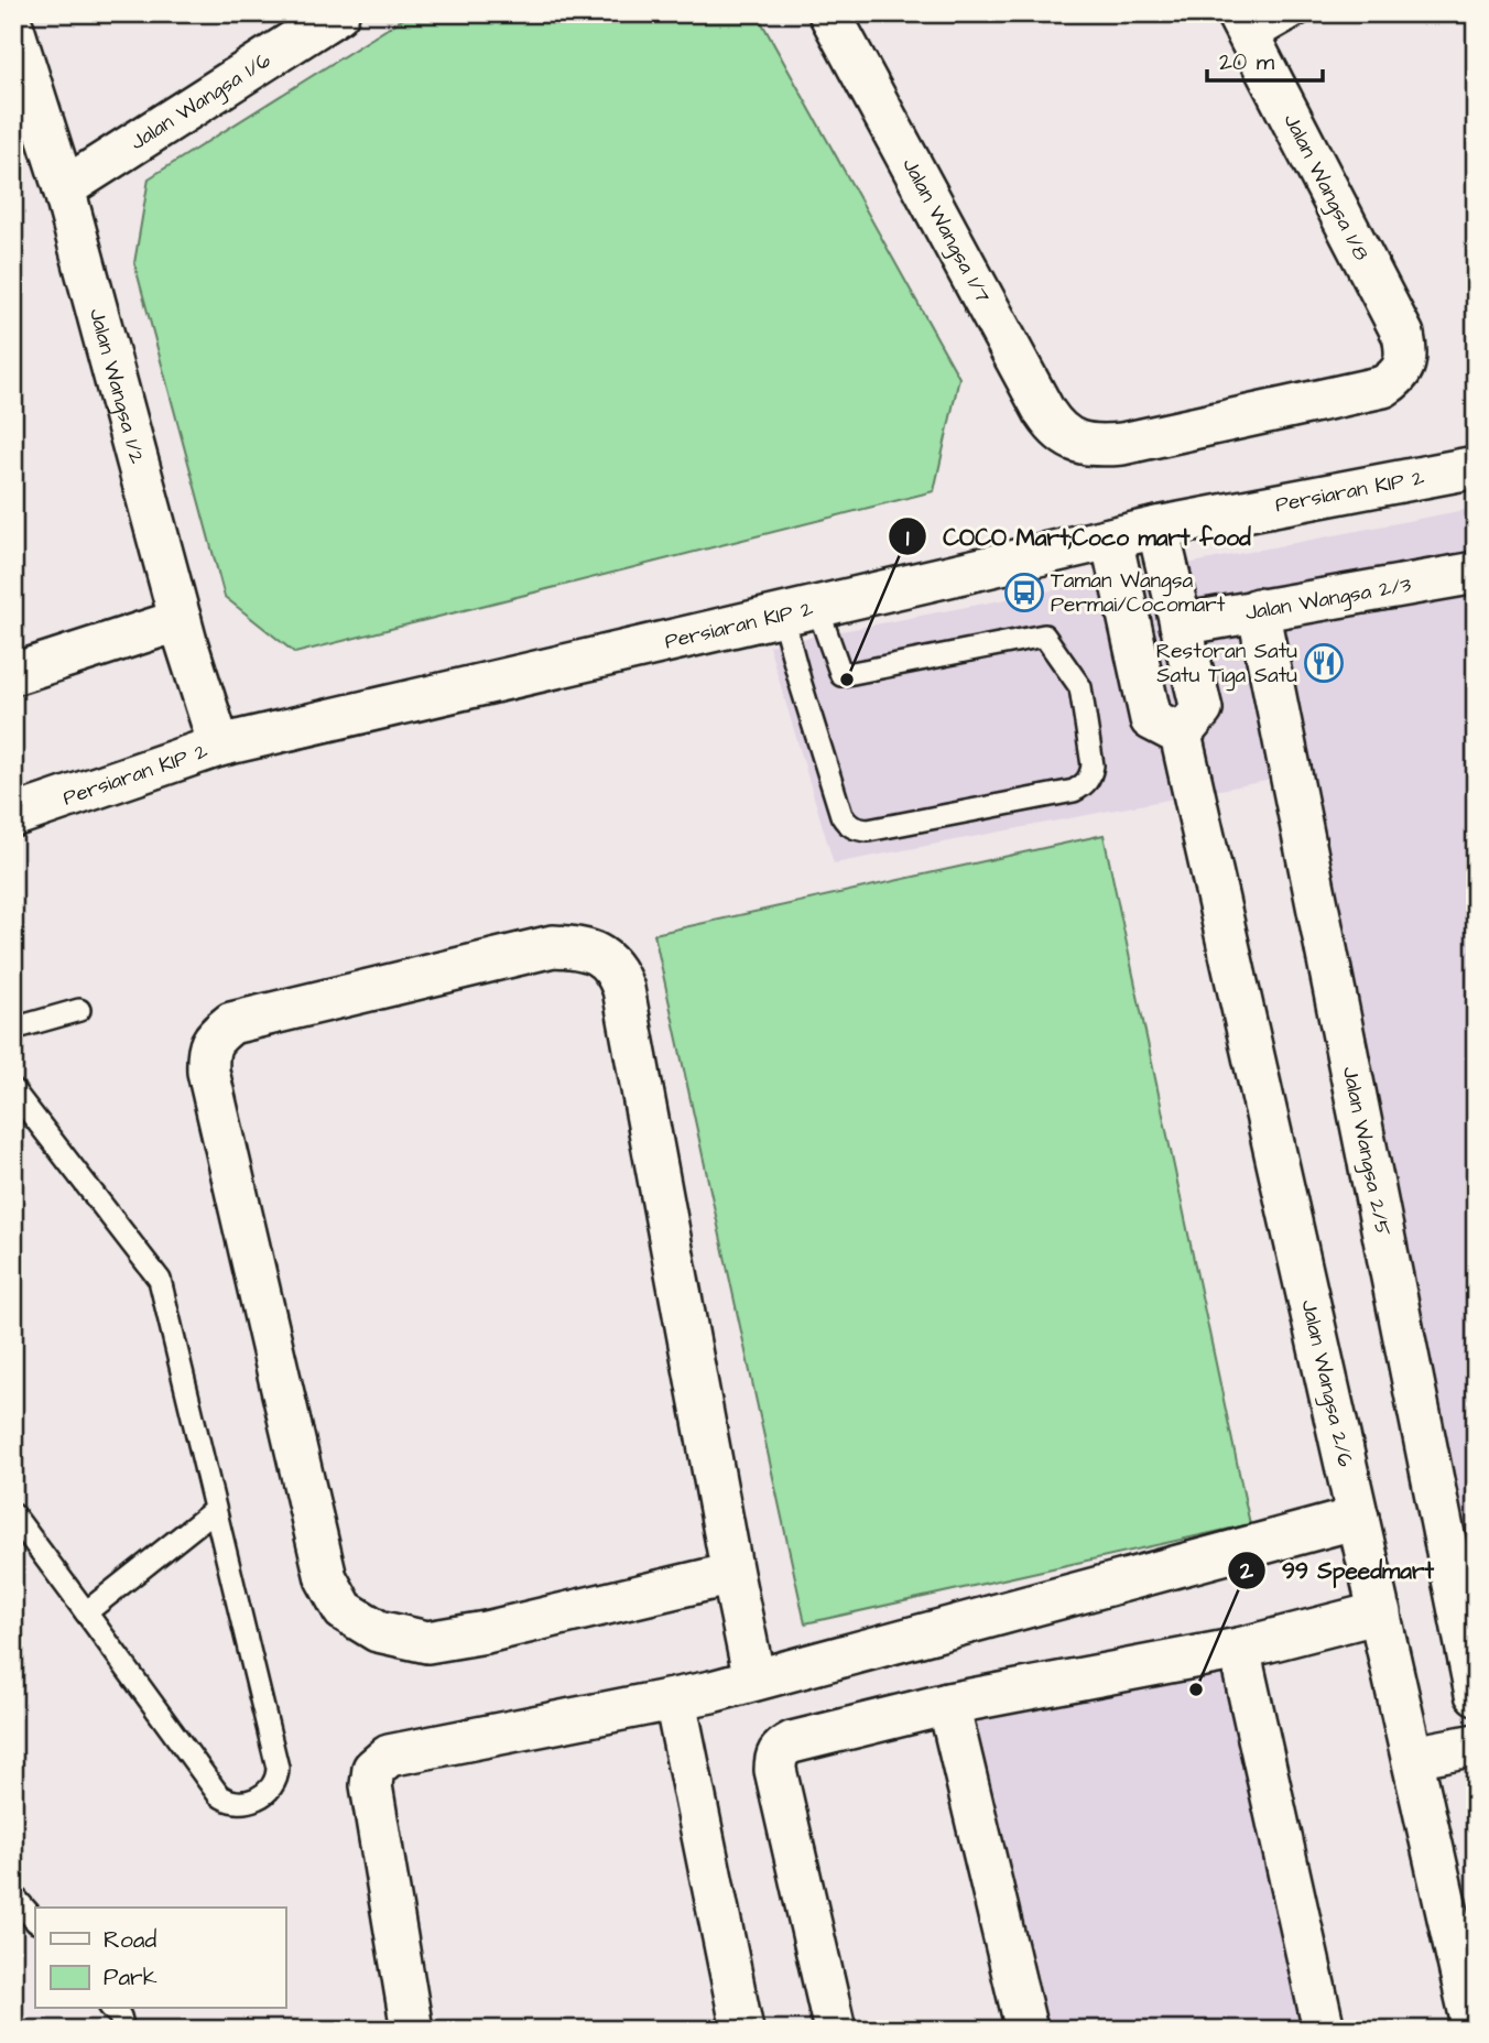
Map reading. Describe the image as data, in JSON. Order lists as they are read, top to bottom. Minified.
{"streets":{"street":["Jalan Wangsa 1/6","Jalan Wangsa 1/8","Jalan Wangsa 1/7","Jalan Wangsa 1/2","Persiaran KIP 2","Jalan Wangsa 2/3","Jalan Wangsa 2/5","Jalan Wangsa 2/6"]},"crossings":[["Jalan Wangsa 1/6","Jalan Wangsa 1/2"],["Jalan Wangsa 1/8","Jalan Wangsa 1/7"],["Jalan Wangsa 1/2","Persiaran KIP 2"],["Jalan Wangsa 2/3","Jalan Wangsa 2/5"]],"places":{"bus stop":["Taman Wangsa Permai/Cocomart"],"restaurant":["Restoran Satu Satu Tiga Satu"],"other":["COCO Mart;Coco mart food","99 Speedmart"]},"legend":["Road","Park"],"scale_bar":"20 m"}
